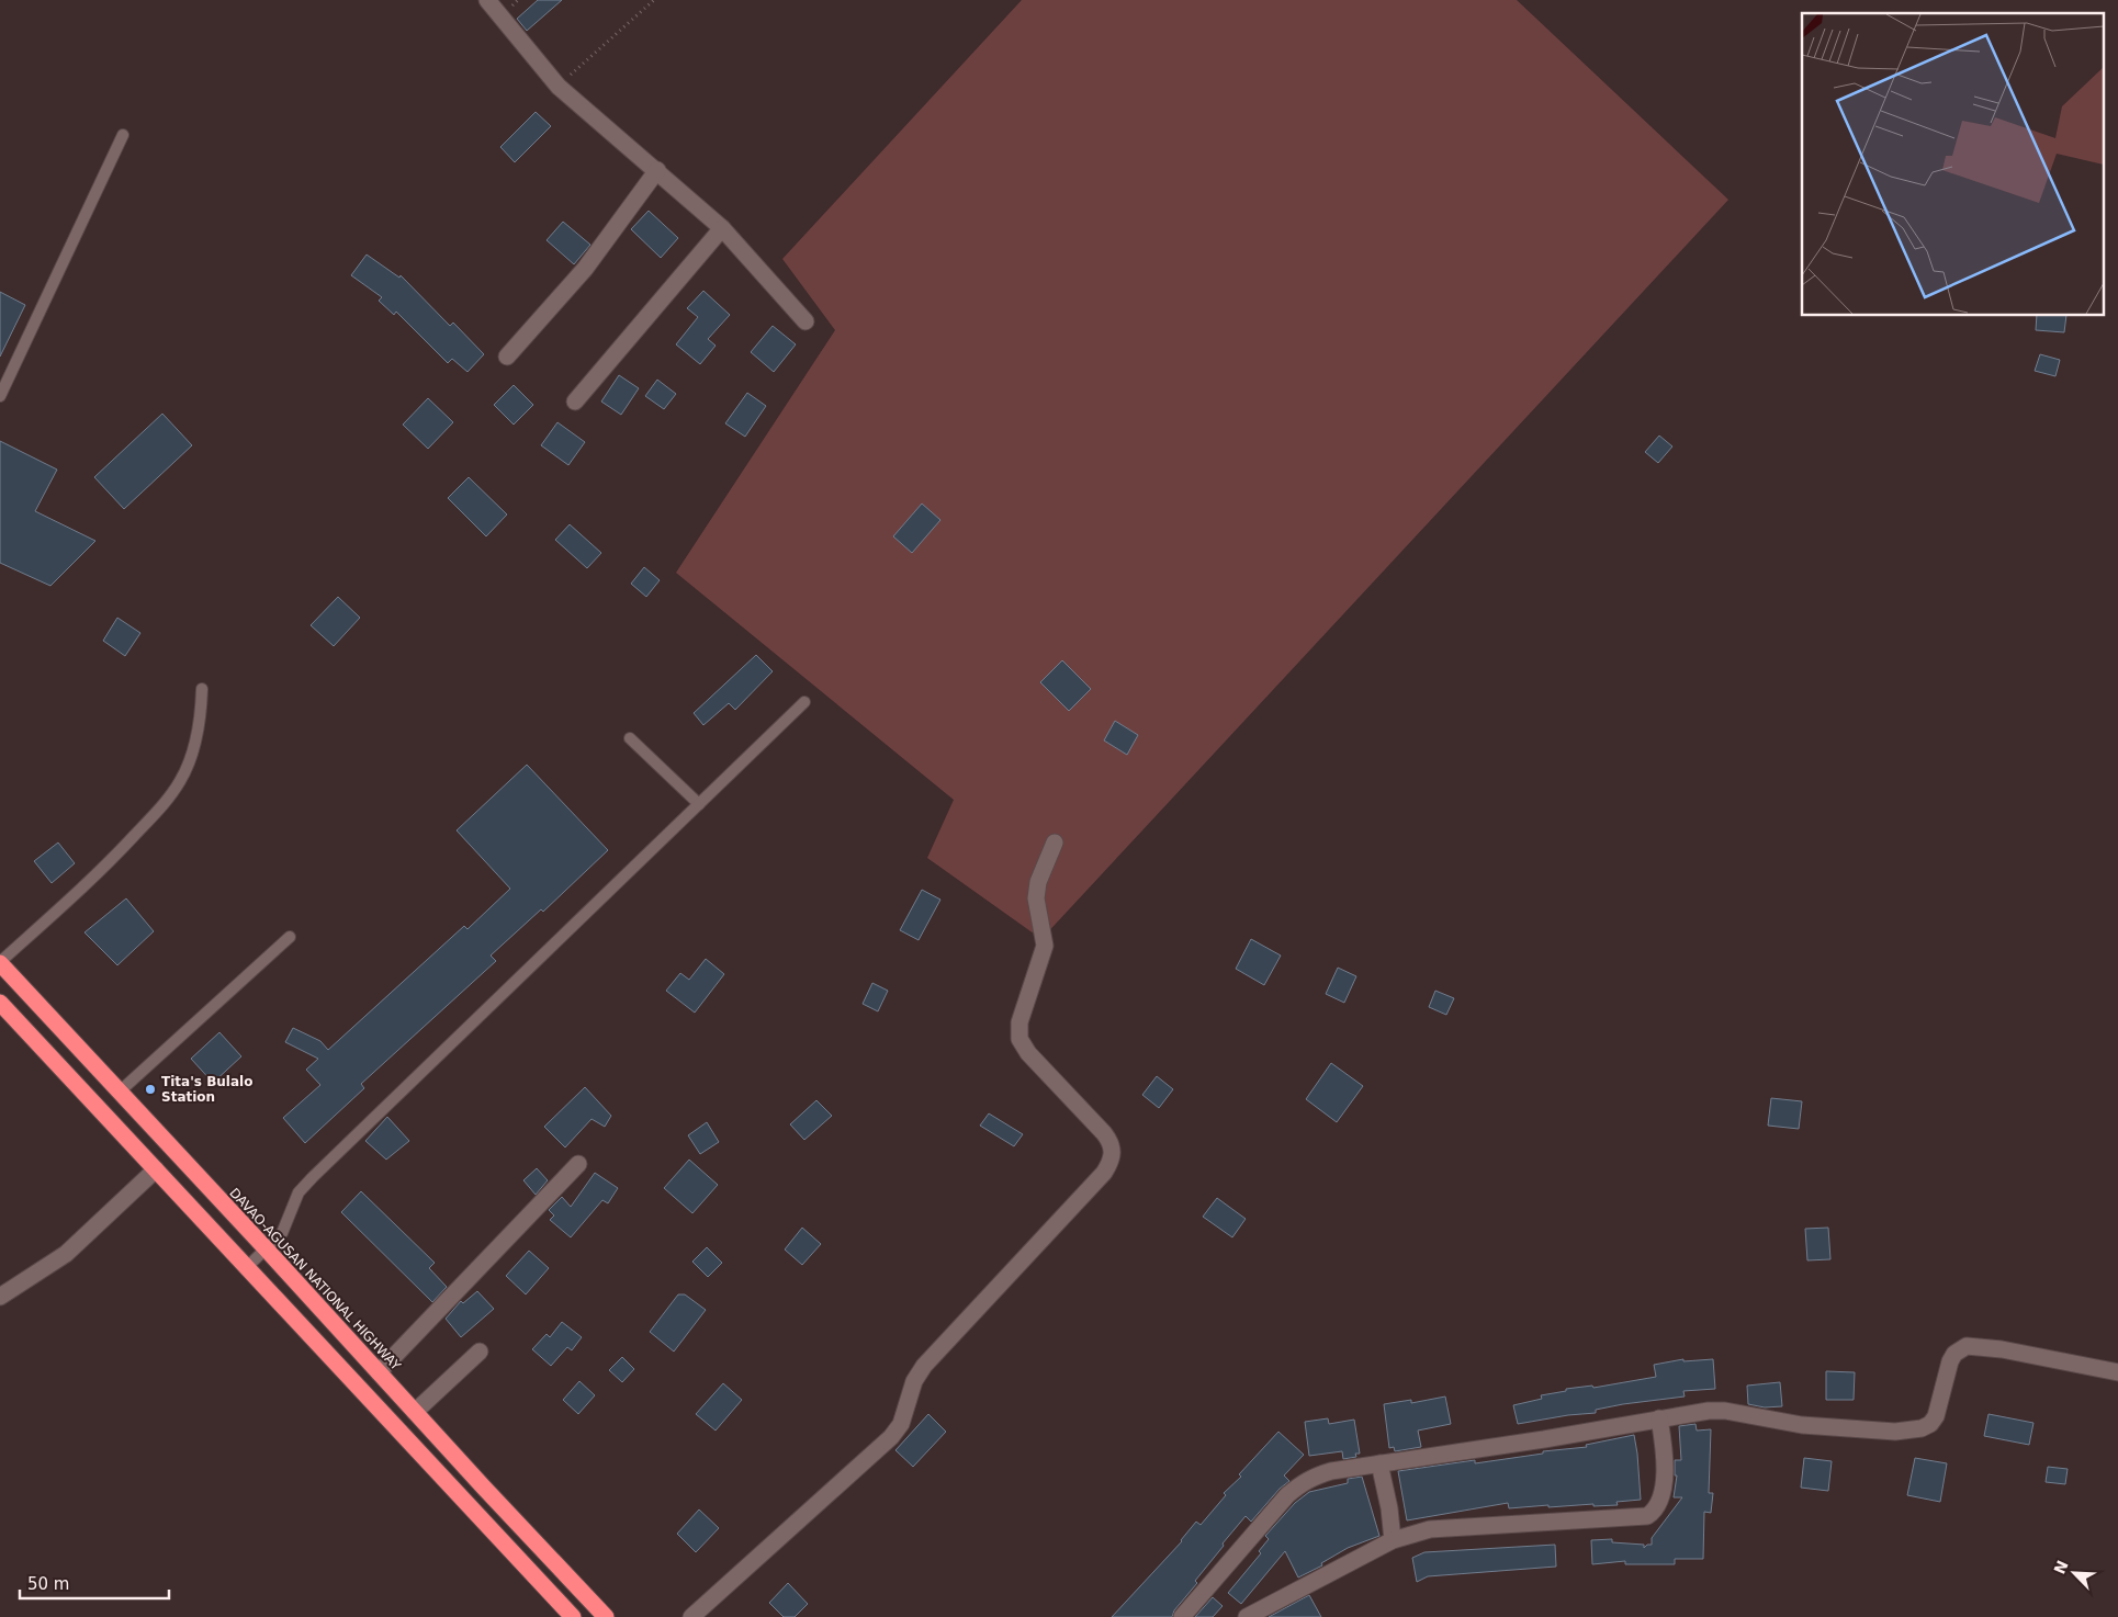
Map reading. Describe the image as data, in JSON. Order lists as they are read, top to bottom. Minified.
{"streets":{"highway":["DAVAO-AGUSAN NATIONAL HIGHWAY"]},"places":["Tita's Bulalo Station"],"scale_bar":"50 m","north":"top left"}
